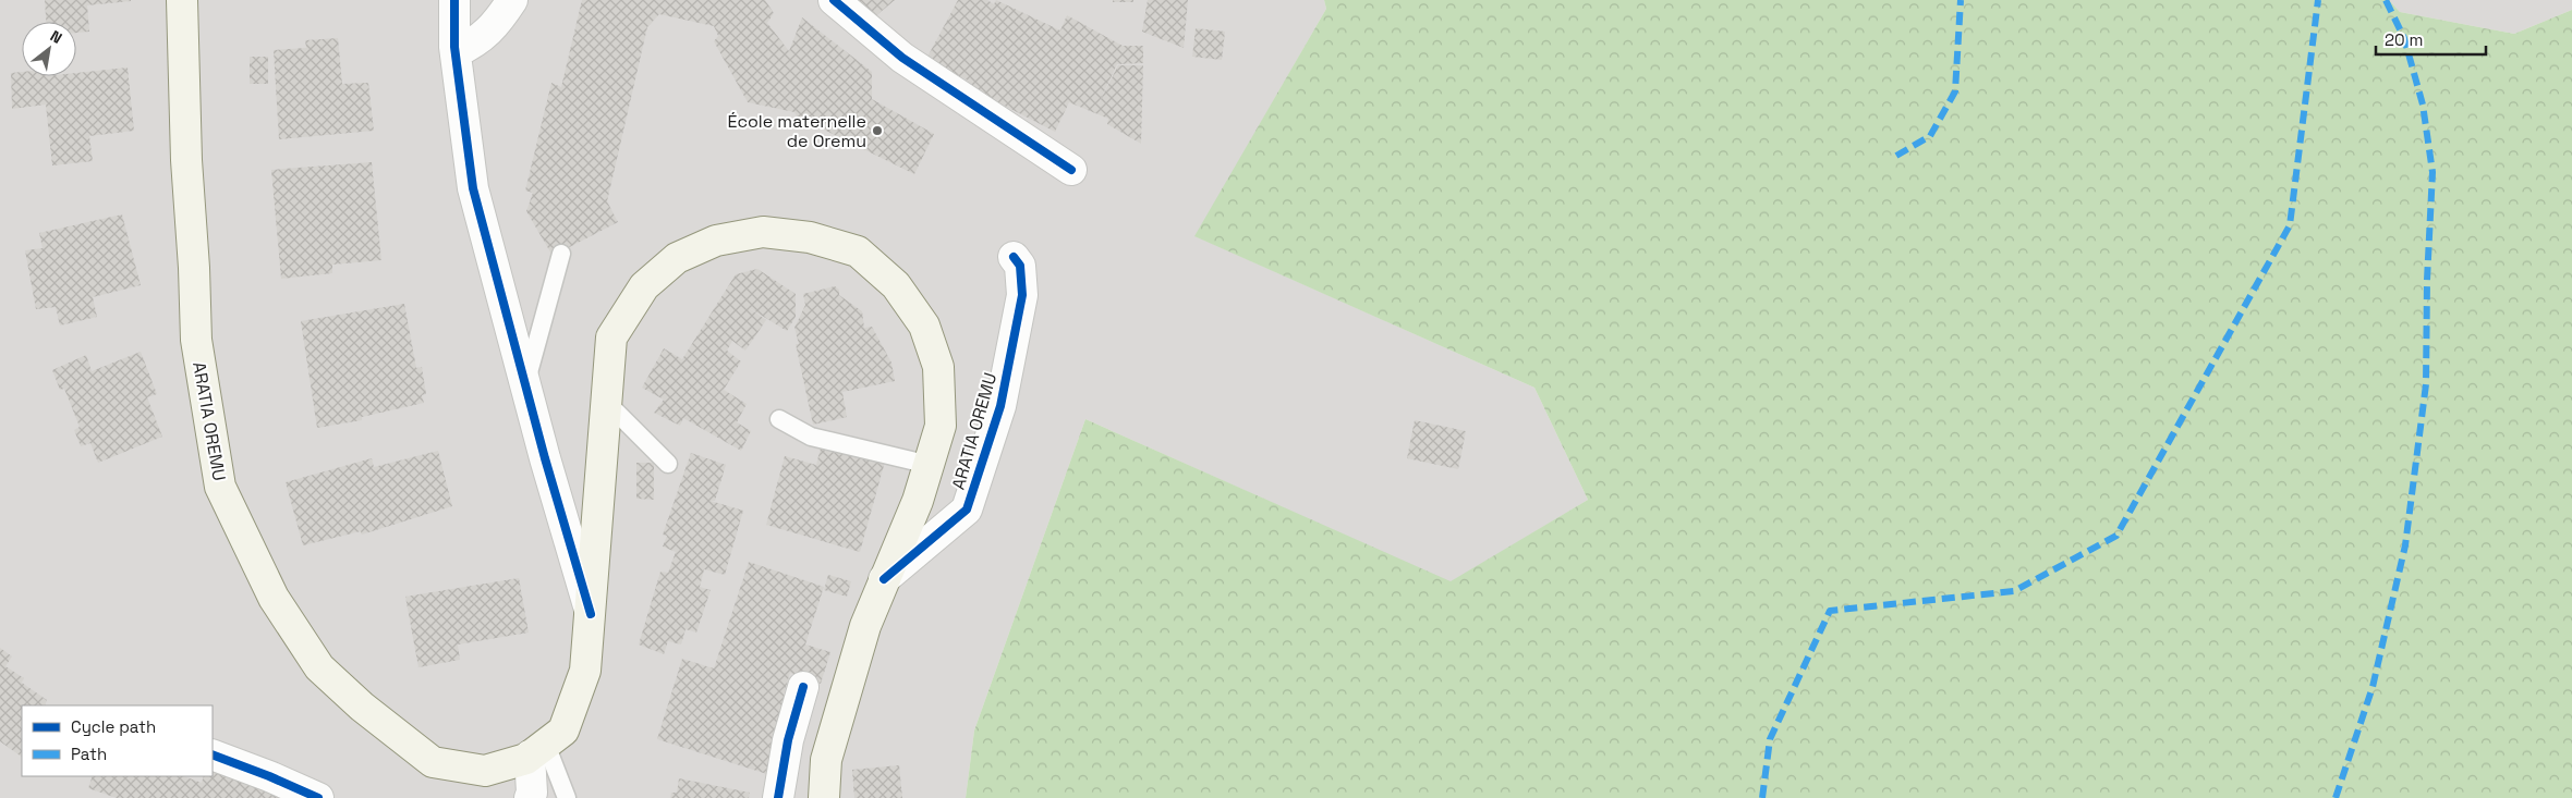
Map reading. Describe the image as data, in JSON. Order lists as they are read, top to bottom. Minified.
{"streets":{"main road":["ARATIA OREMU"]},"places":["École maternelle de Oremu"],"legend":["Cycle path","Path"],"scale_bar":"20 m","north":"top right"}
